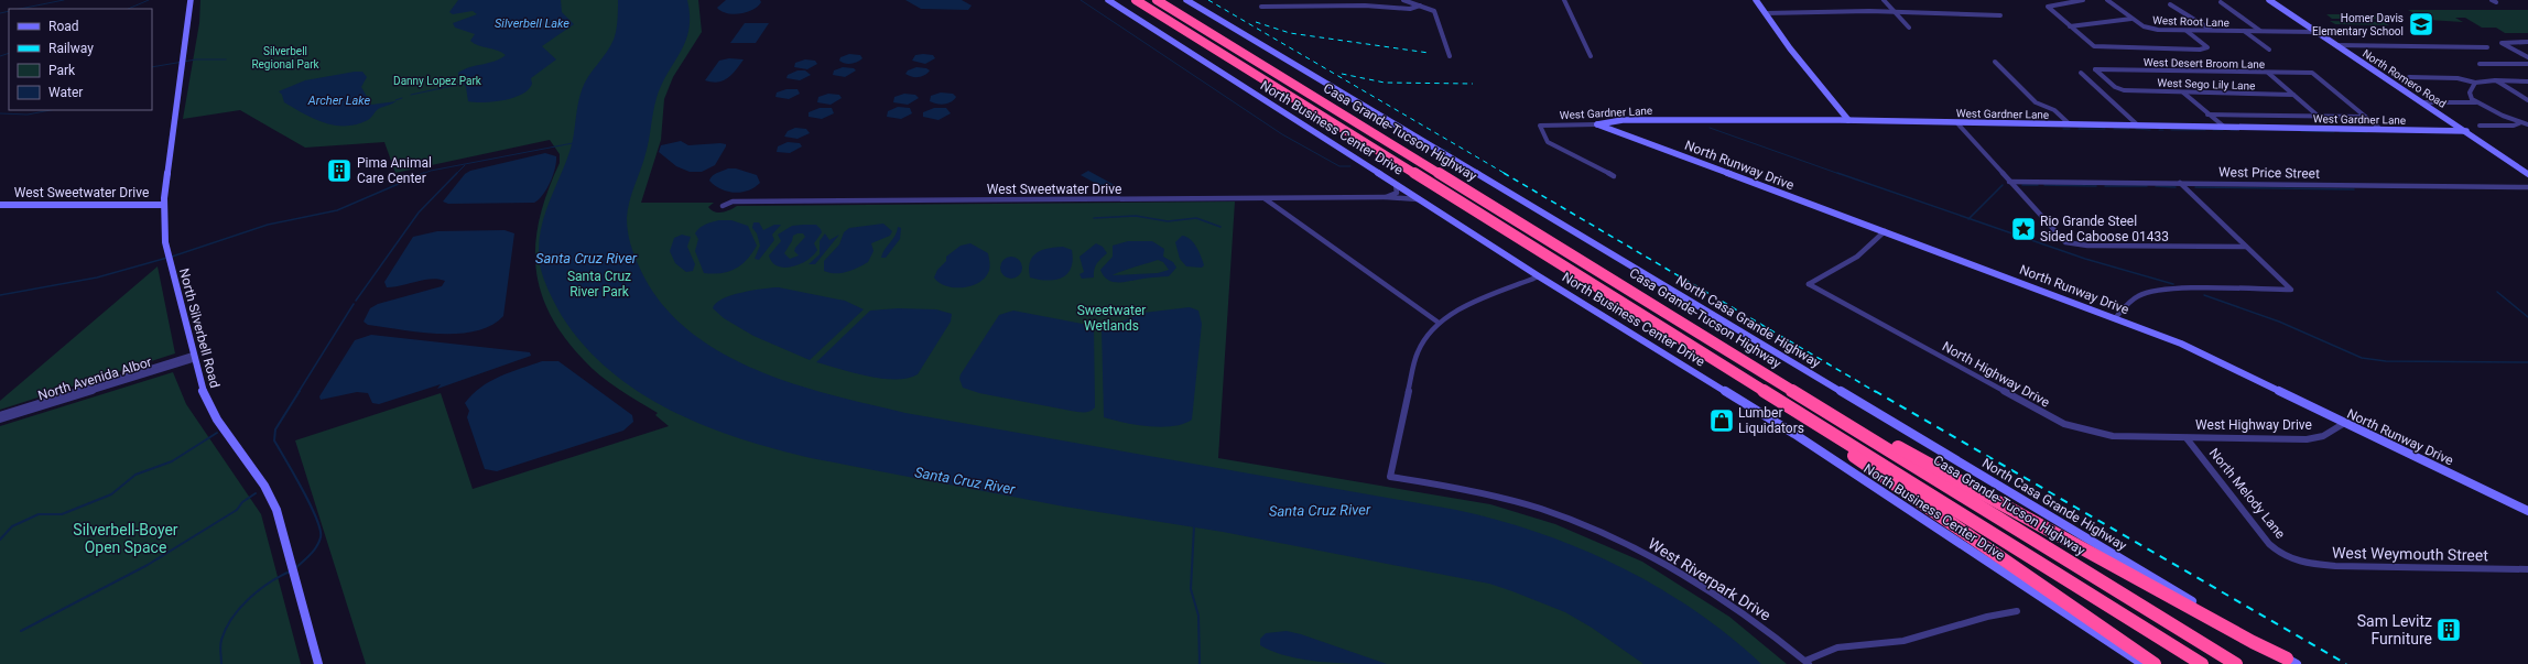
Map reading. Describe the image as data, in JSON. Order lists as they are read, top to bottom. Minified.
{"streets":{"highway":["Casa Grande-Tucson Highway"],"main road":["North Romero Road","West Gardner Lane","North Business Center Drive","North Runway Drive","West Sweetwater Drive","North Casa Grande Highway","North Silverbell Road"],"street":["West Root Lane","West Desert Broom Lane","West Sego Lily Lane","West Price Street","North Highway Drive","North Avenida Albor","West Highway Drive","North Melody Lane","West Weymouth Street","West Riverpark Drive"]},"crossings":[["West Root Lane","North Romero Road"],["West Desert Broom Lane","West Sego Lily Lane"],["North Romero Road","West Gardner Lane"],["West Gardner Lane","North Runway Drive"],["North Business Center Drive","West Sweetwater Drive"],["North Runway Drive","North Highway Drive"],["North Runway Drive","West Highway Drive"],["West Sweetwater Drive","North Silverbell Road"],["North Silverbell Road","North Avenida Albor"],["North Highway Drive","West Highway Drive"],["North Highway Drive","North Melody Lane"],["West Highway Drive","North Melody Lane"],["North Melody Lane","West Weymouth Street"]],"water":["Silverbell Lake","Archer Lake","Santa Cruz River"],"parks":["Silverbell Regional Park","Danny Lopez Park","Santa Cruz River Park","Sweetwater Wetlands","Silverbell-Boyer Open Space"],"places":{"school or university":["Homer Davis Elementary School"],"building":["Pima Animal Care Center","Sam Levitz Furniture"],"place":["Rio Grande Steel Sided Caboose 01433"],"shop":["Lumber Liquidators"]},"legend":["Road","Railway","Park","Water"]}
